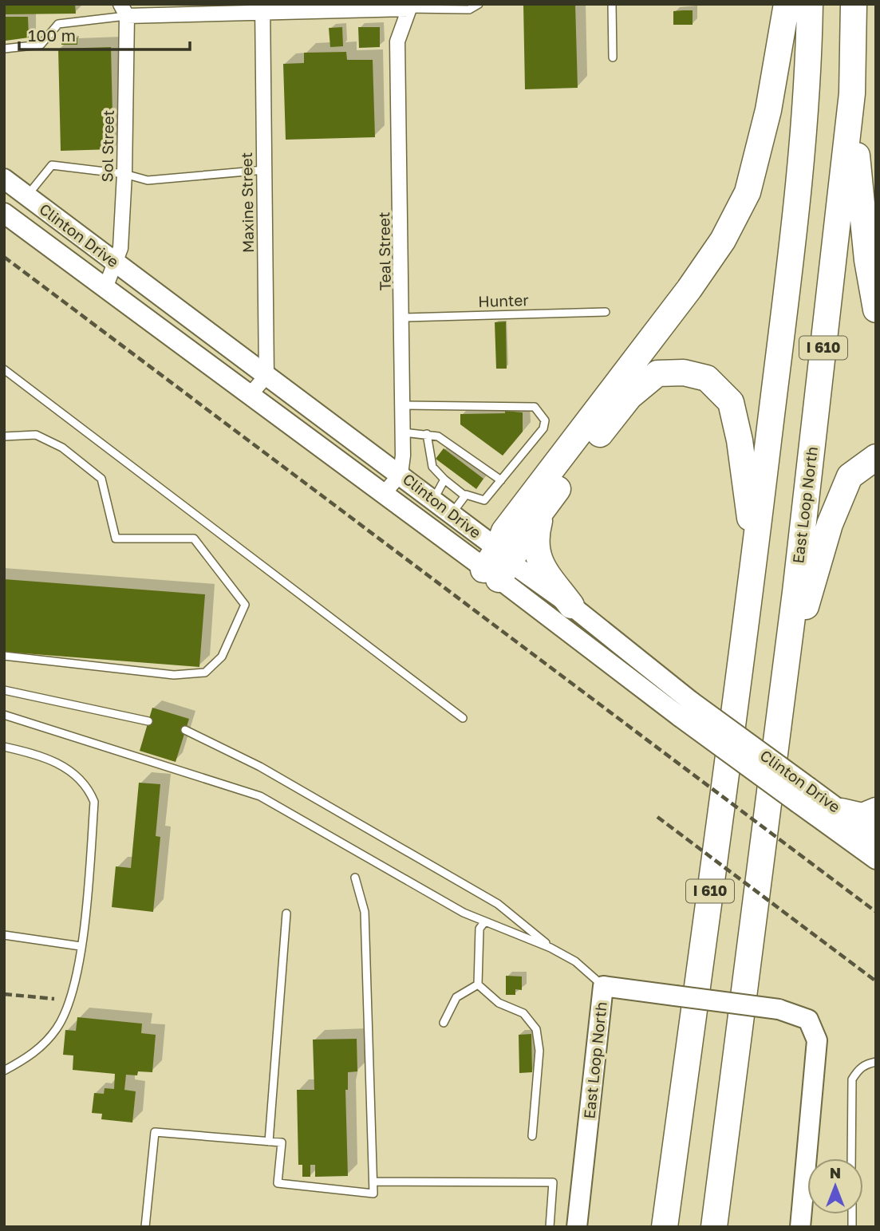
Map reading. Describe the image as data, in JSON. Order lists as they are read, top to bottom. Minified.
{"streets":{"highway":["I 610","East Loop North"],"main road":["Clinton Drive"],"street":["Sol Street","Maxine Street","Teal Street"],"lane":["Hunter"]},"crossings":[["Sol Street","Clinton Drive"],["Maxine Street","Clinton Drive"],["Clinton Drive","Teal Street"],["Teal Street","Hunter"]],"scale_bar":"100 m","north":"top"}
